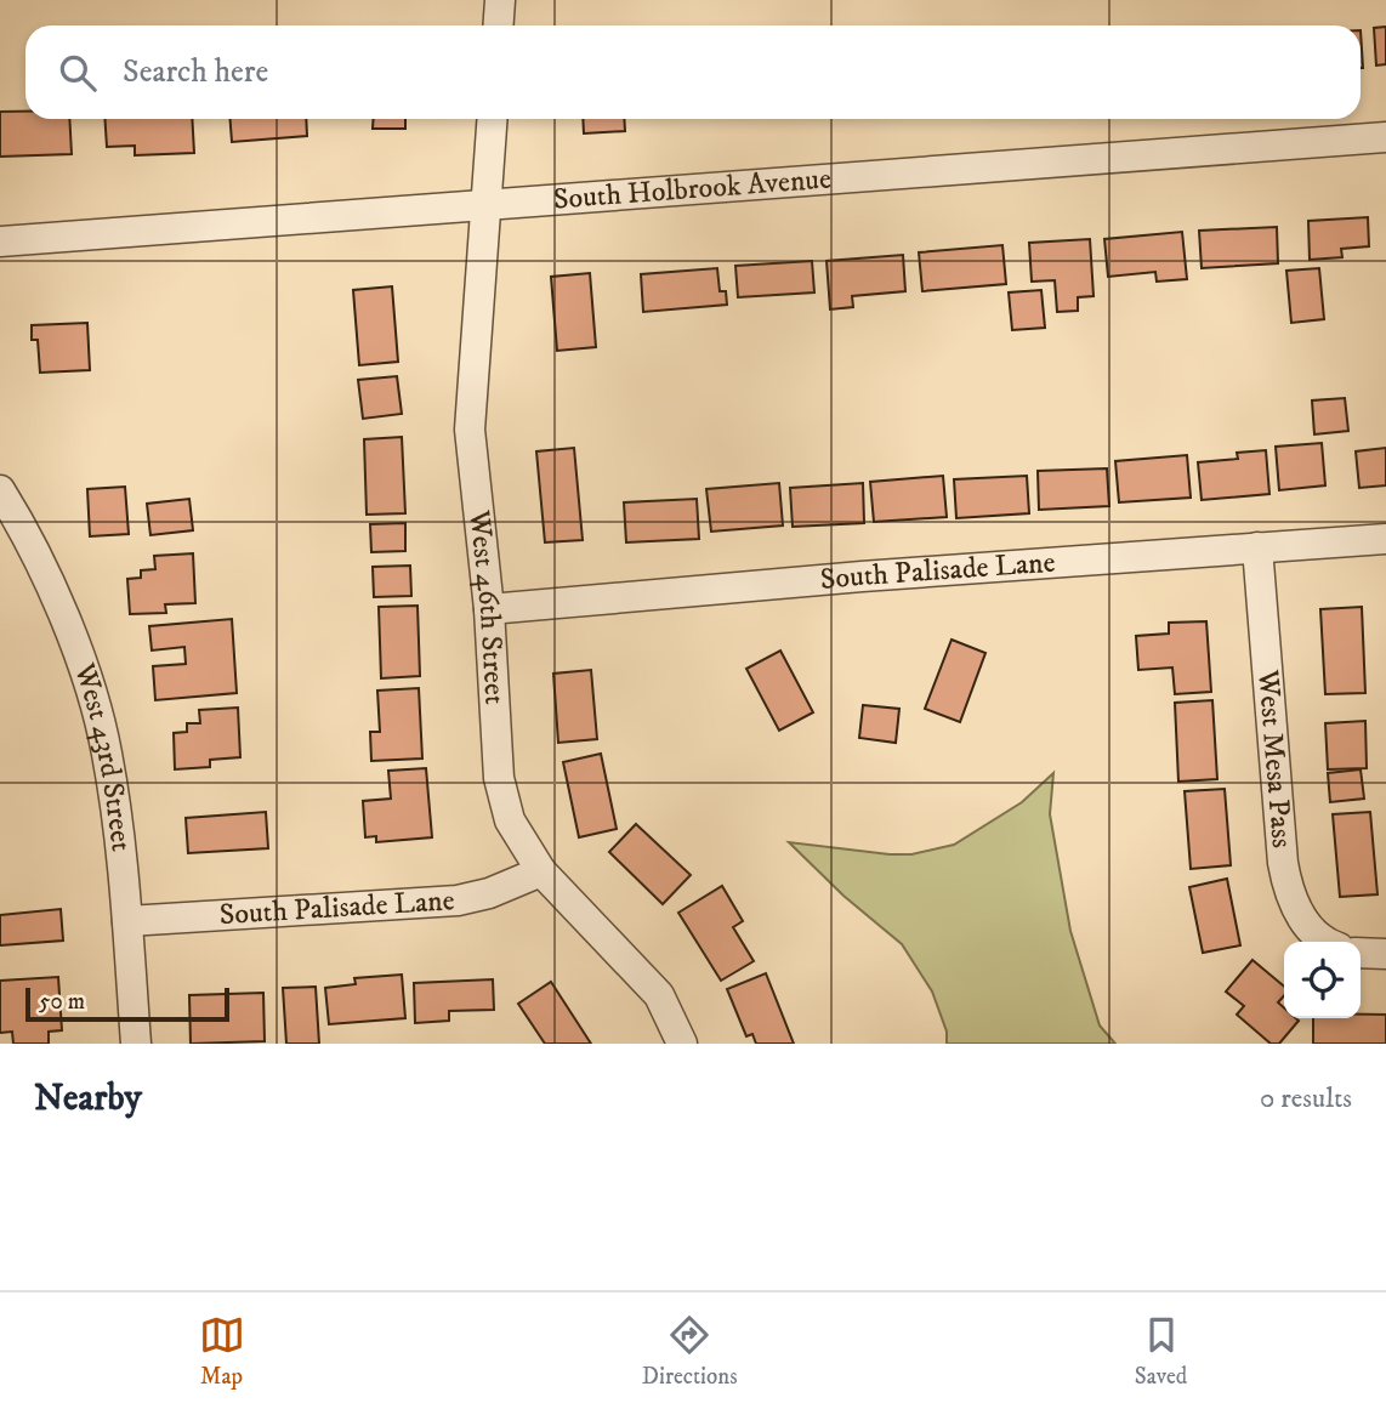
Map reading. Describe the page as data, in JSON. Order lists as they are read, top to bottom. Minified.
{"streets":{"street":["South Holbrook Avenue","South Palisade Lane","West 46th Street","West 43rd Street","West Mesa Pass"]},"crossings":[["South Holbrook Avenue","West 46th Street"],["South Palisade Lane","West 46th Street"],["South Palisade Lane","West 43rd Street"],["South Palisade Lane","West Mesa Pass"]],"scale_bar":"50 m","page":{"search":"Search here","scale":"50 m","heading":["Nearby","0 results"],"nav":["Map","Directions","Saved"]}}
